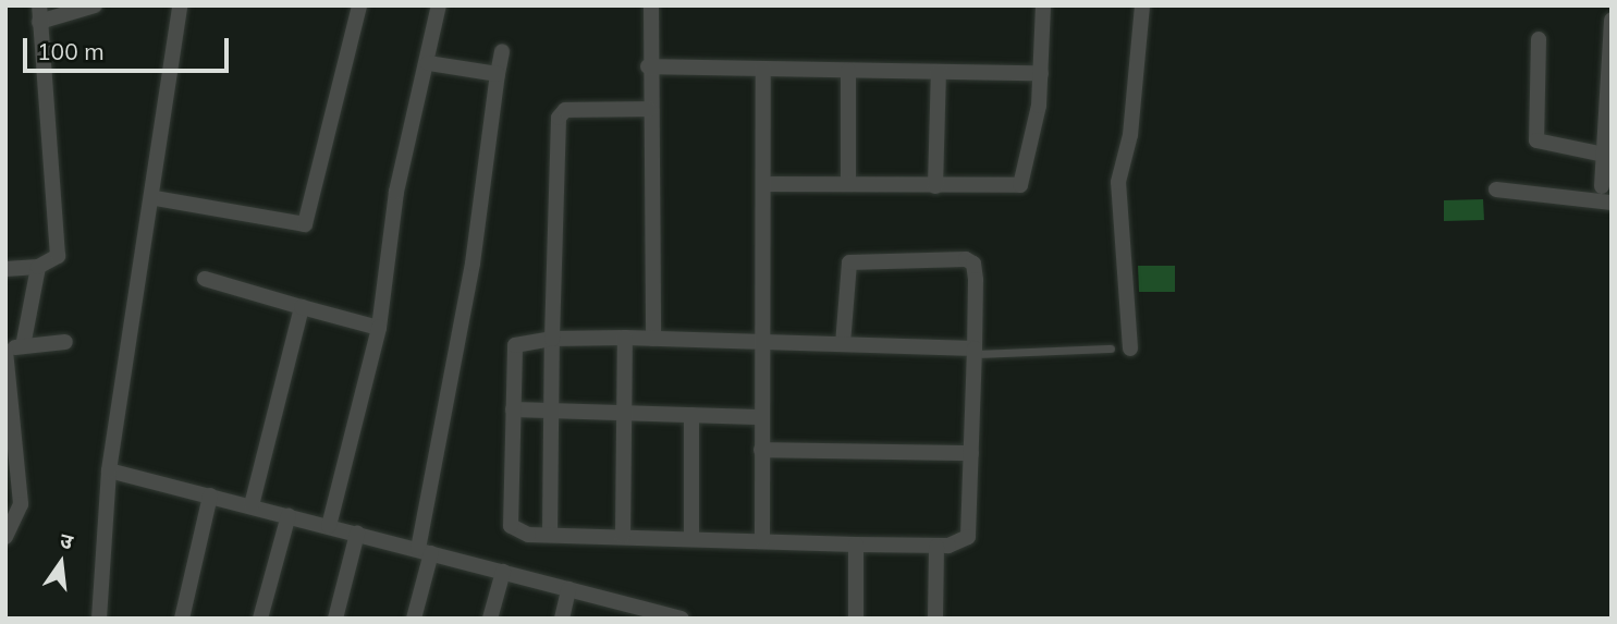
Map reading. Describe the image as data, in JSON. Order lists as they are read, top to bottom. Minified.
{"scale_bar":"100 m","north":"top"}
